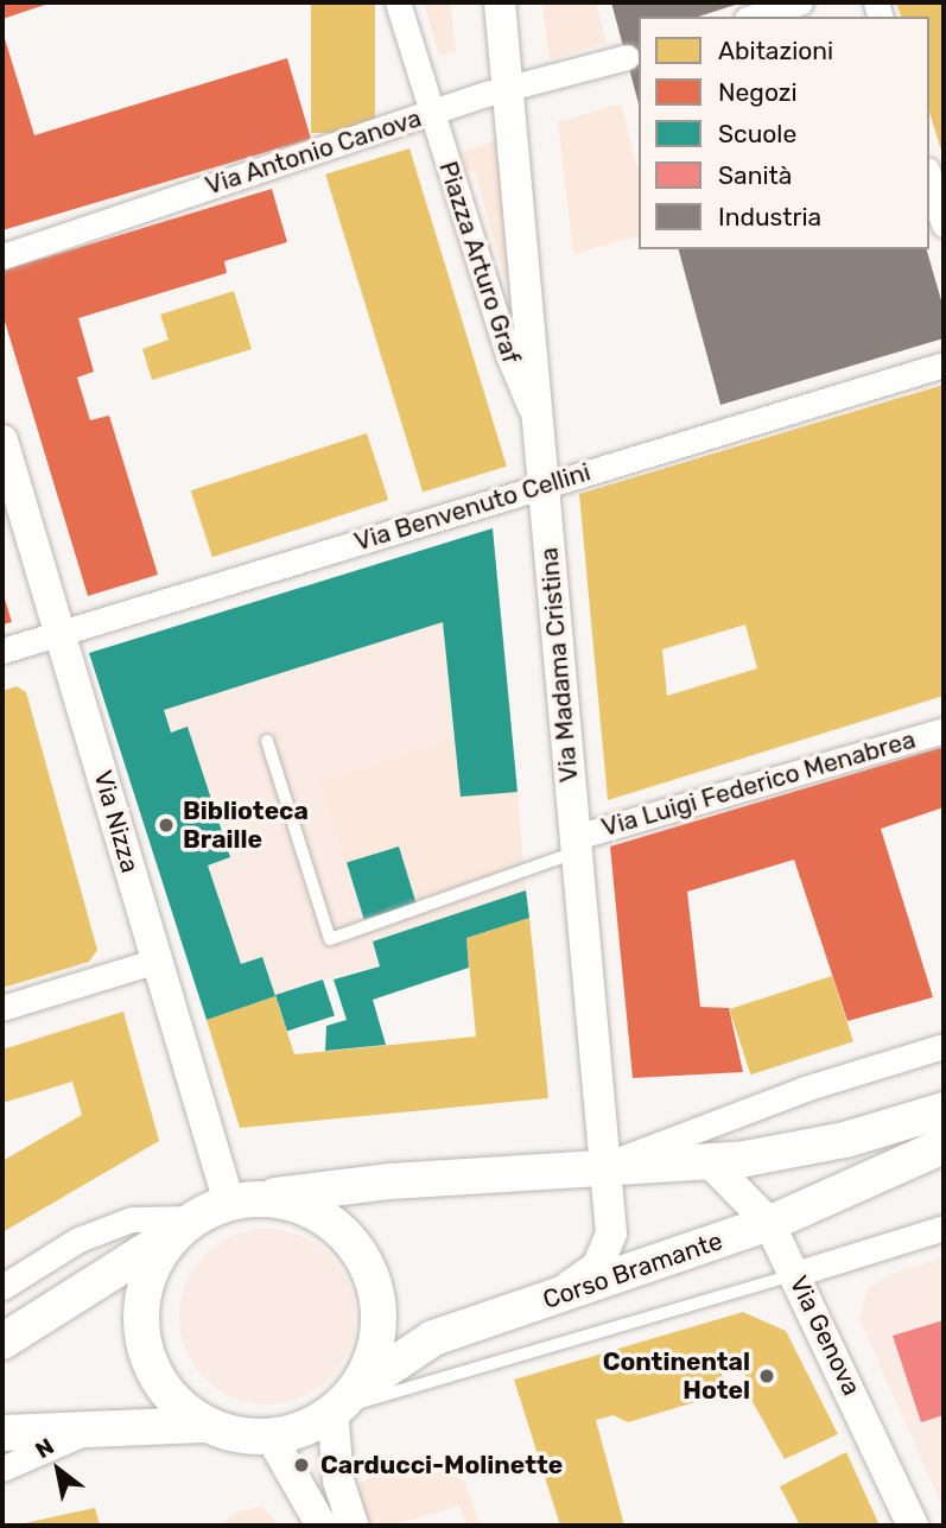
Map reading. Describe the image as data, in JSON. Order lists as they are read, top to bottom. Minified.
{"streets":{"main road":["Corso Bramante"],"street":["Via Antonio Canova","Piazza Arturo Graf","Via Benvenuto Cellini","Via Madama Cristina","Via Luigi Federico Menabrea","Via Nizza","Via Genova"]},"crossings":[["Via Antonio Canova","Piazza Arturo Graf"],["Via Antonio Canova","Via Madama Cristina"],["Piazza Arturo Graf","Via Madama Cristina"],["Via Benvenuto Cellini","Via Madama Cristina"],["Via Benvenuto Cellini","Via Nizza"],["Via Madama Cristina","Via Luigi Federico Menabrea"],["Via Madama Cristina","Corso Bramante"],["Via Nizza","Corso Bramante"],["Corso Bramante","Via Genova"]],"places":["Biblioteca Braille","Continental Hotel","Carducci-Molinette"],"legend":["Abitazioni","Negozi","Scuole","Sanità","Industria"],"north":"top left"}
